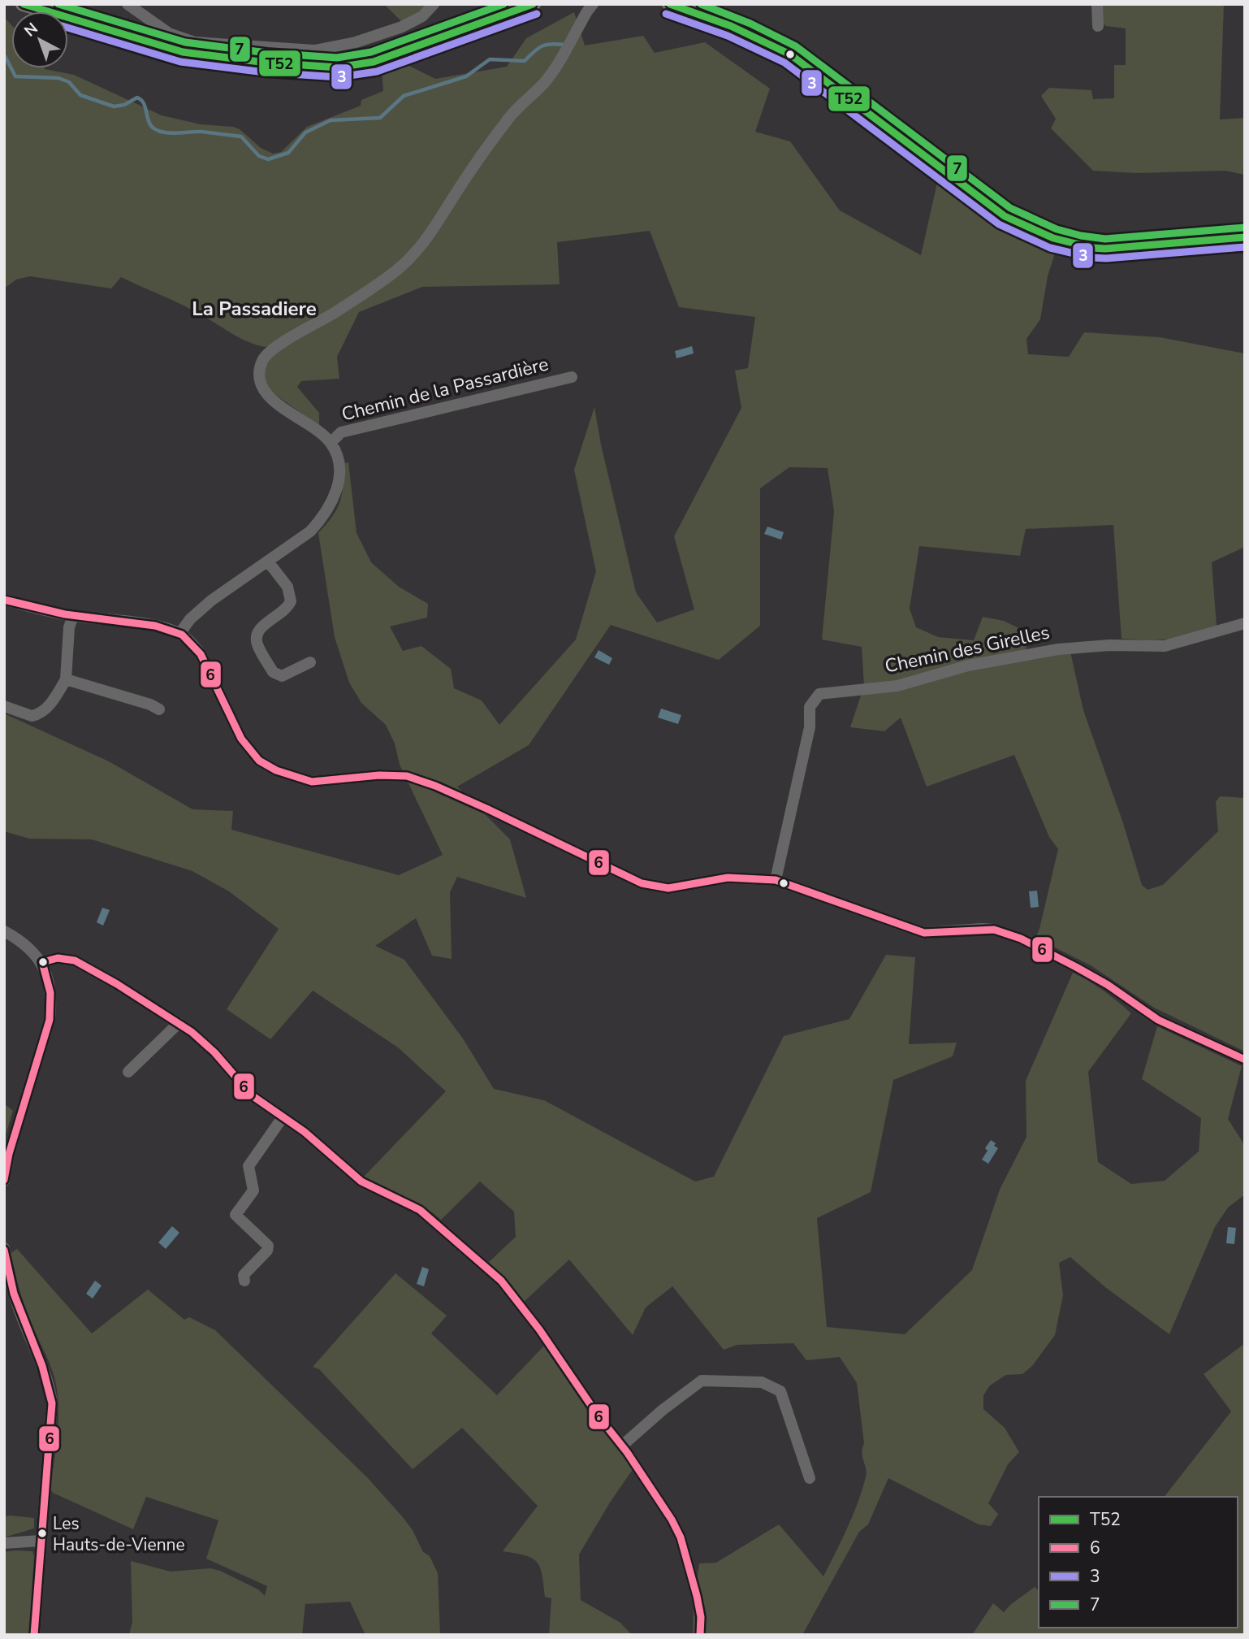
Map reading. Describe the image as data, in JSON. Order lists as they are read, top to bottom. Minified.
{"streets":{"street":["Chemin de la Passardière","Chemin des Girelles"]},"districts":["La Passadiere"],"places":["Les Hauts-de-Vienne"],"lines":["transit line T52","transit line 7","transit line 3","transit line 6"],"legend":["T52","6","3","7"],"north":"top left"}
